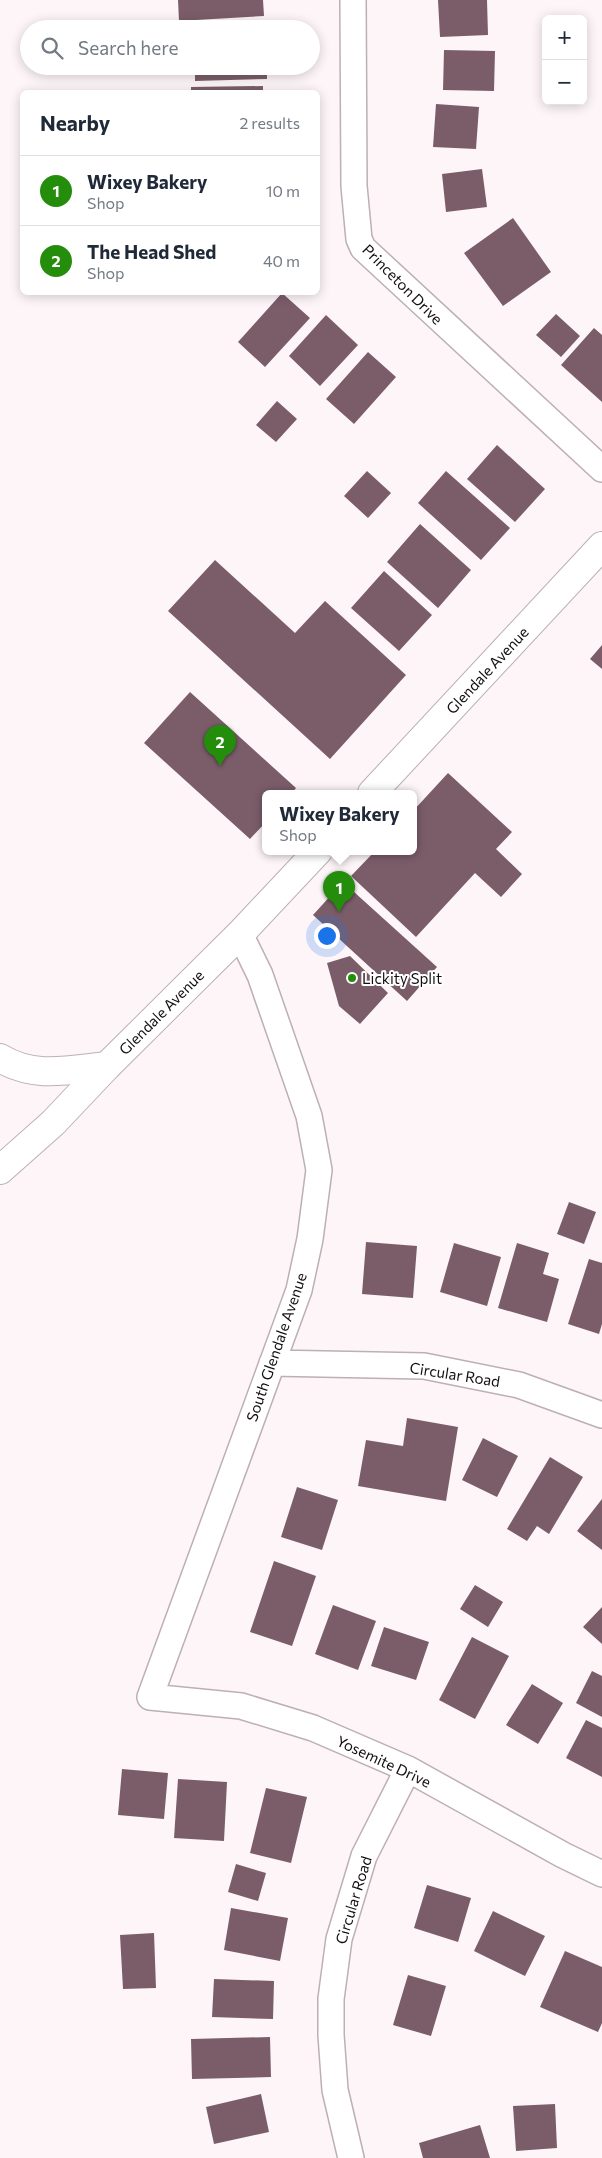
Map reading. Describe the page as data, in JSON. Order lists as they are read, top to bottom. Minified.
{"streets":{"main road":["Glendale Avenue"],"street":["Princeton Drive","South Glendale Avenue","Circular Road","Yosemite Drive"]},"crossings":[["Glendale Avenue","South Glendale Avenue"],["South Glendale Avenue","Circular Road"],["South Glendale Avenue","Yosemite Drive"],["Circular Road","Yosemite Drive"]],"places":["Lickity Split"],"page":{"map_buttons":["+","−"],"search":"Search here","heading":["Nearby","2 results"],"list":[{"mark":"1","name":"Wixey Bakery","note":"Shop","value":"10 m"},{"mark":"2","name":"The Head Shed","note":"Shop","value":"40 m"}],"pins":["2","1"],"popup":["Wixey Bakery","Shop"]}}
